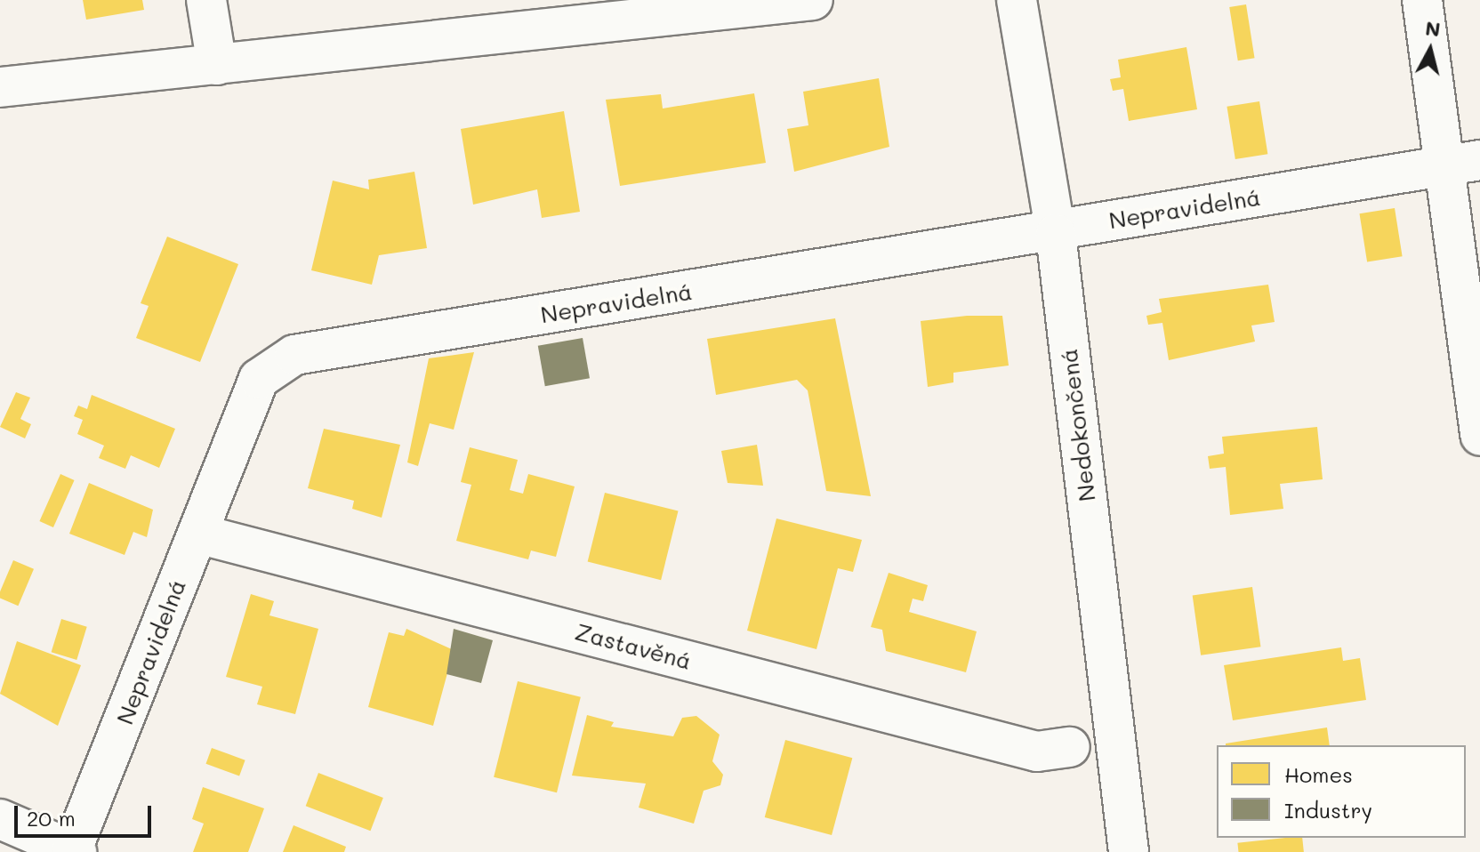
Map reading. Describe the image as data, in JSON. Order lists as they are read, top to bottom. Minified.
{"streets":{"street":["Nepravidelná","Nedokončená","Zastavěná"]},"crossings":[["Nepravidelná","Nedokončená"],["Nepravidelná","Zastavěná"]],"legend":["Homes","Industry"],"scale_bar":"20 m","north":"top"}
